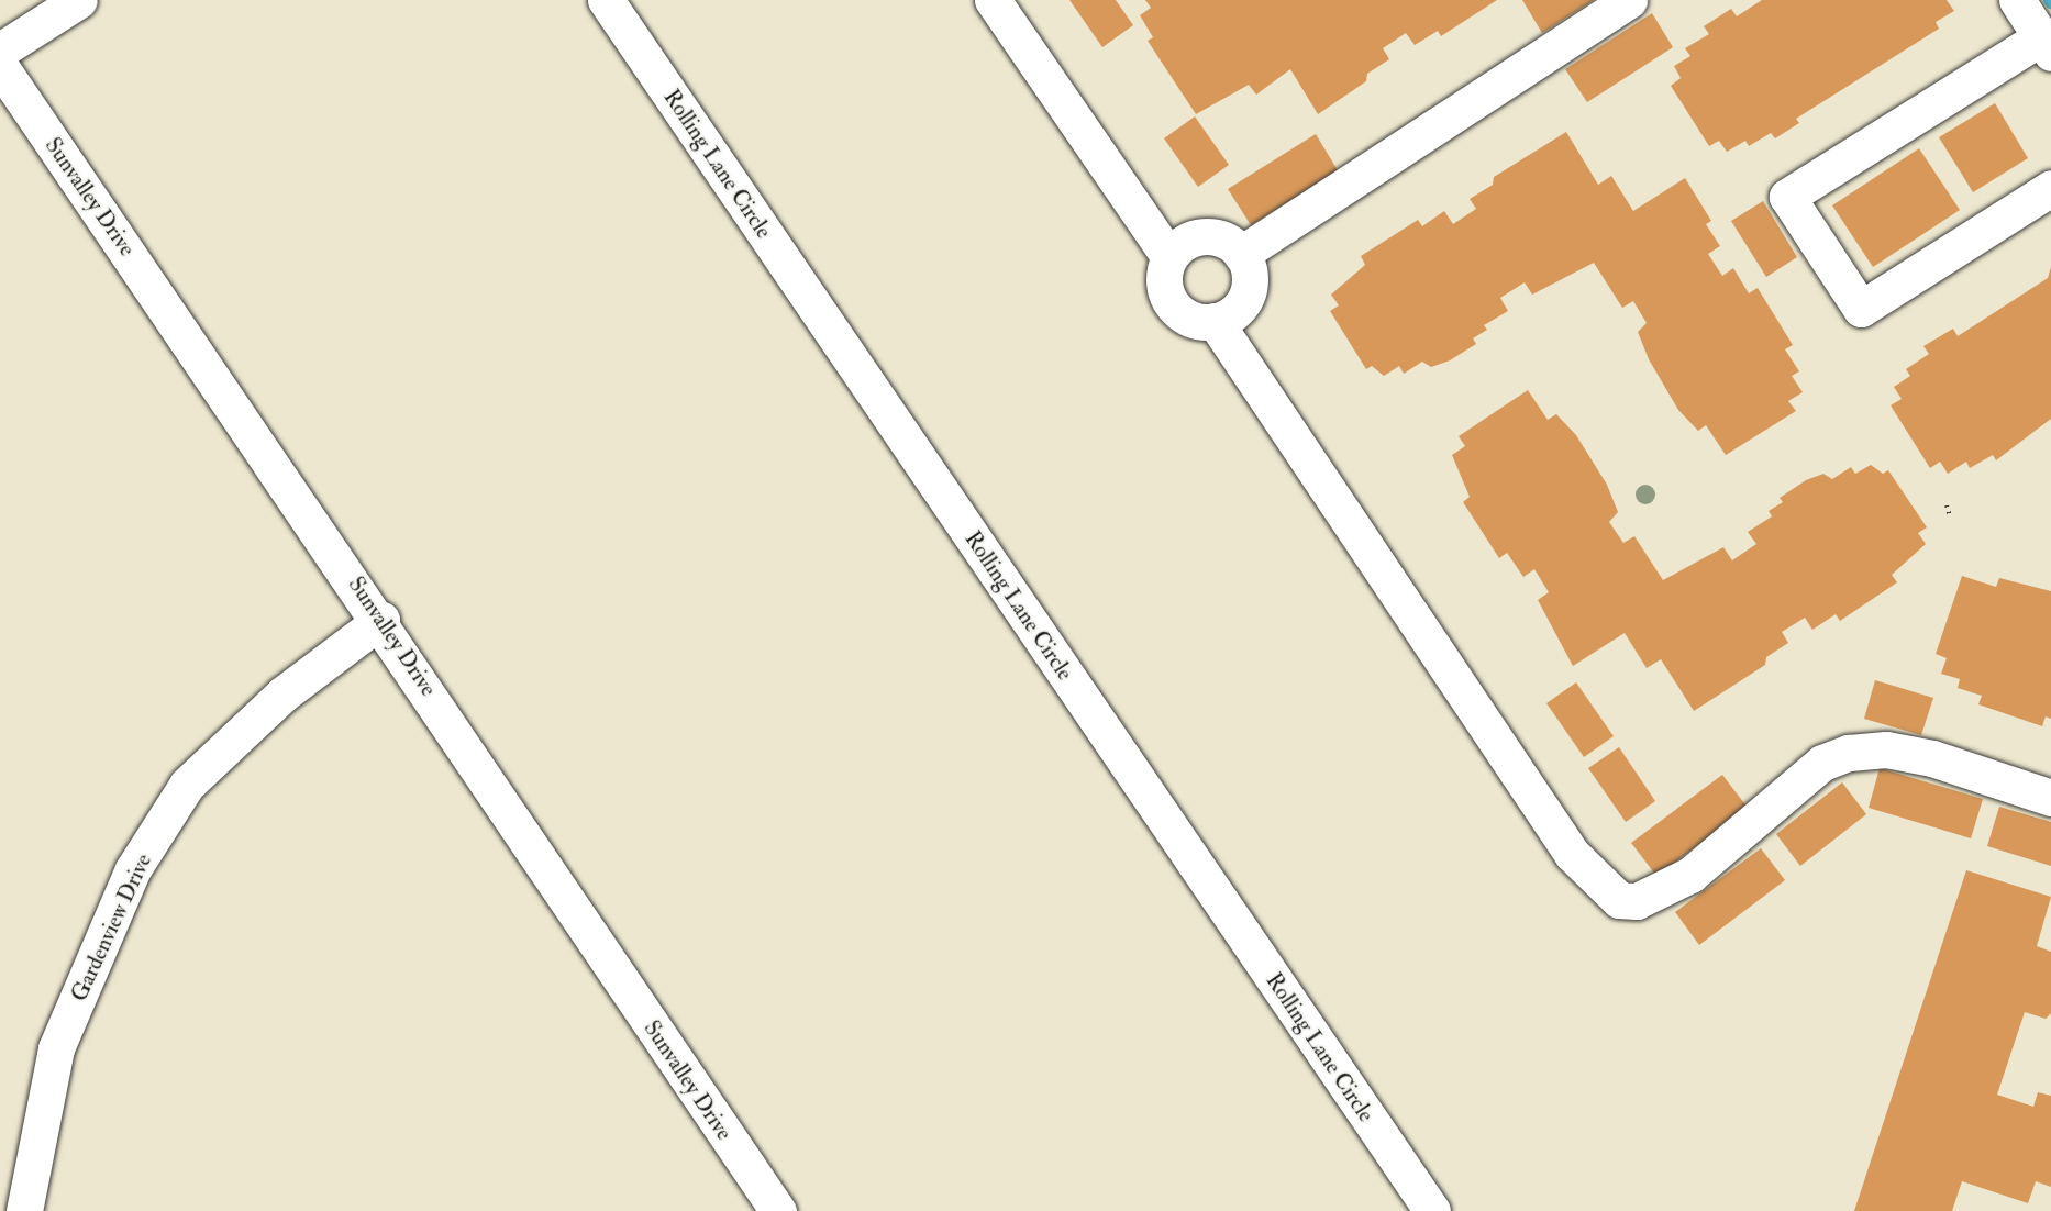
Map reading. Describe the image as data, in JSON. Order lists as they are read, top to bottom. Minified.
{"streets":{"street":["Rolling Lane Circle","Sunvalley Drive","Gardenview Drive"]},"crossings":[["Sunvalley Drive","Gardenview Drive"]]}
